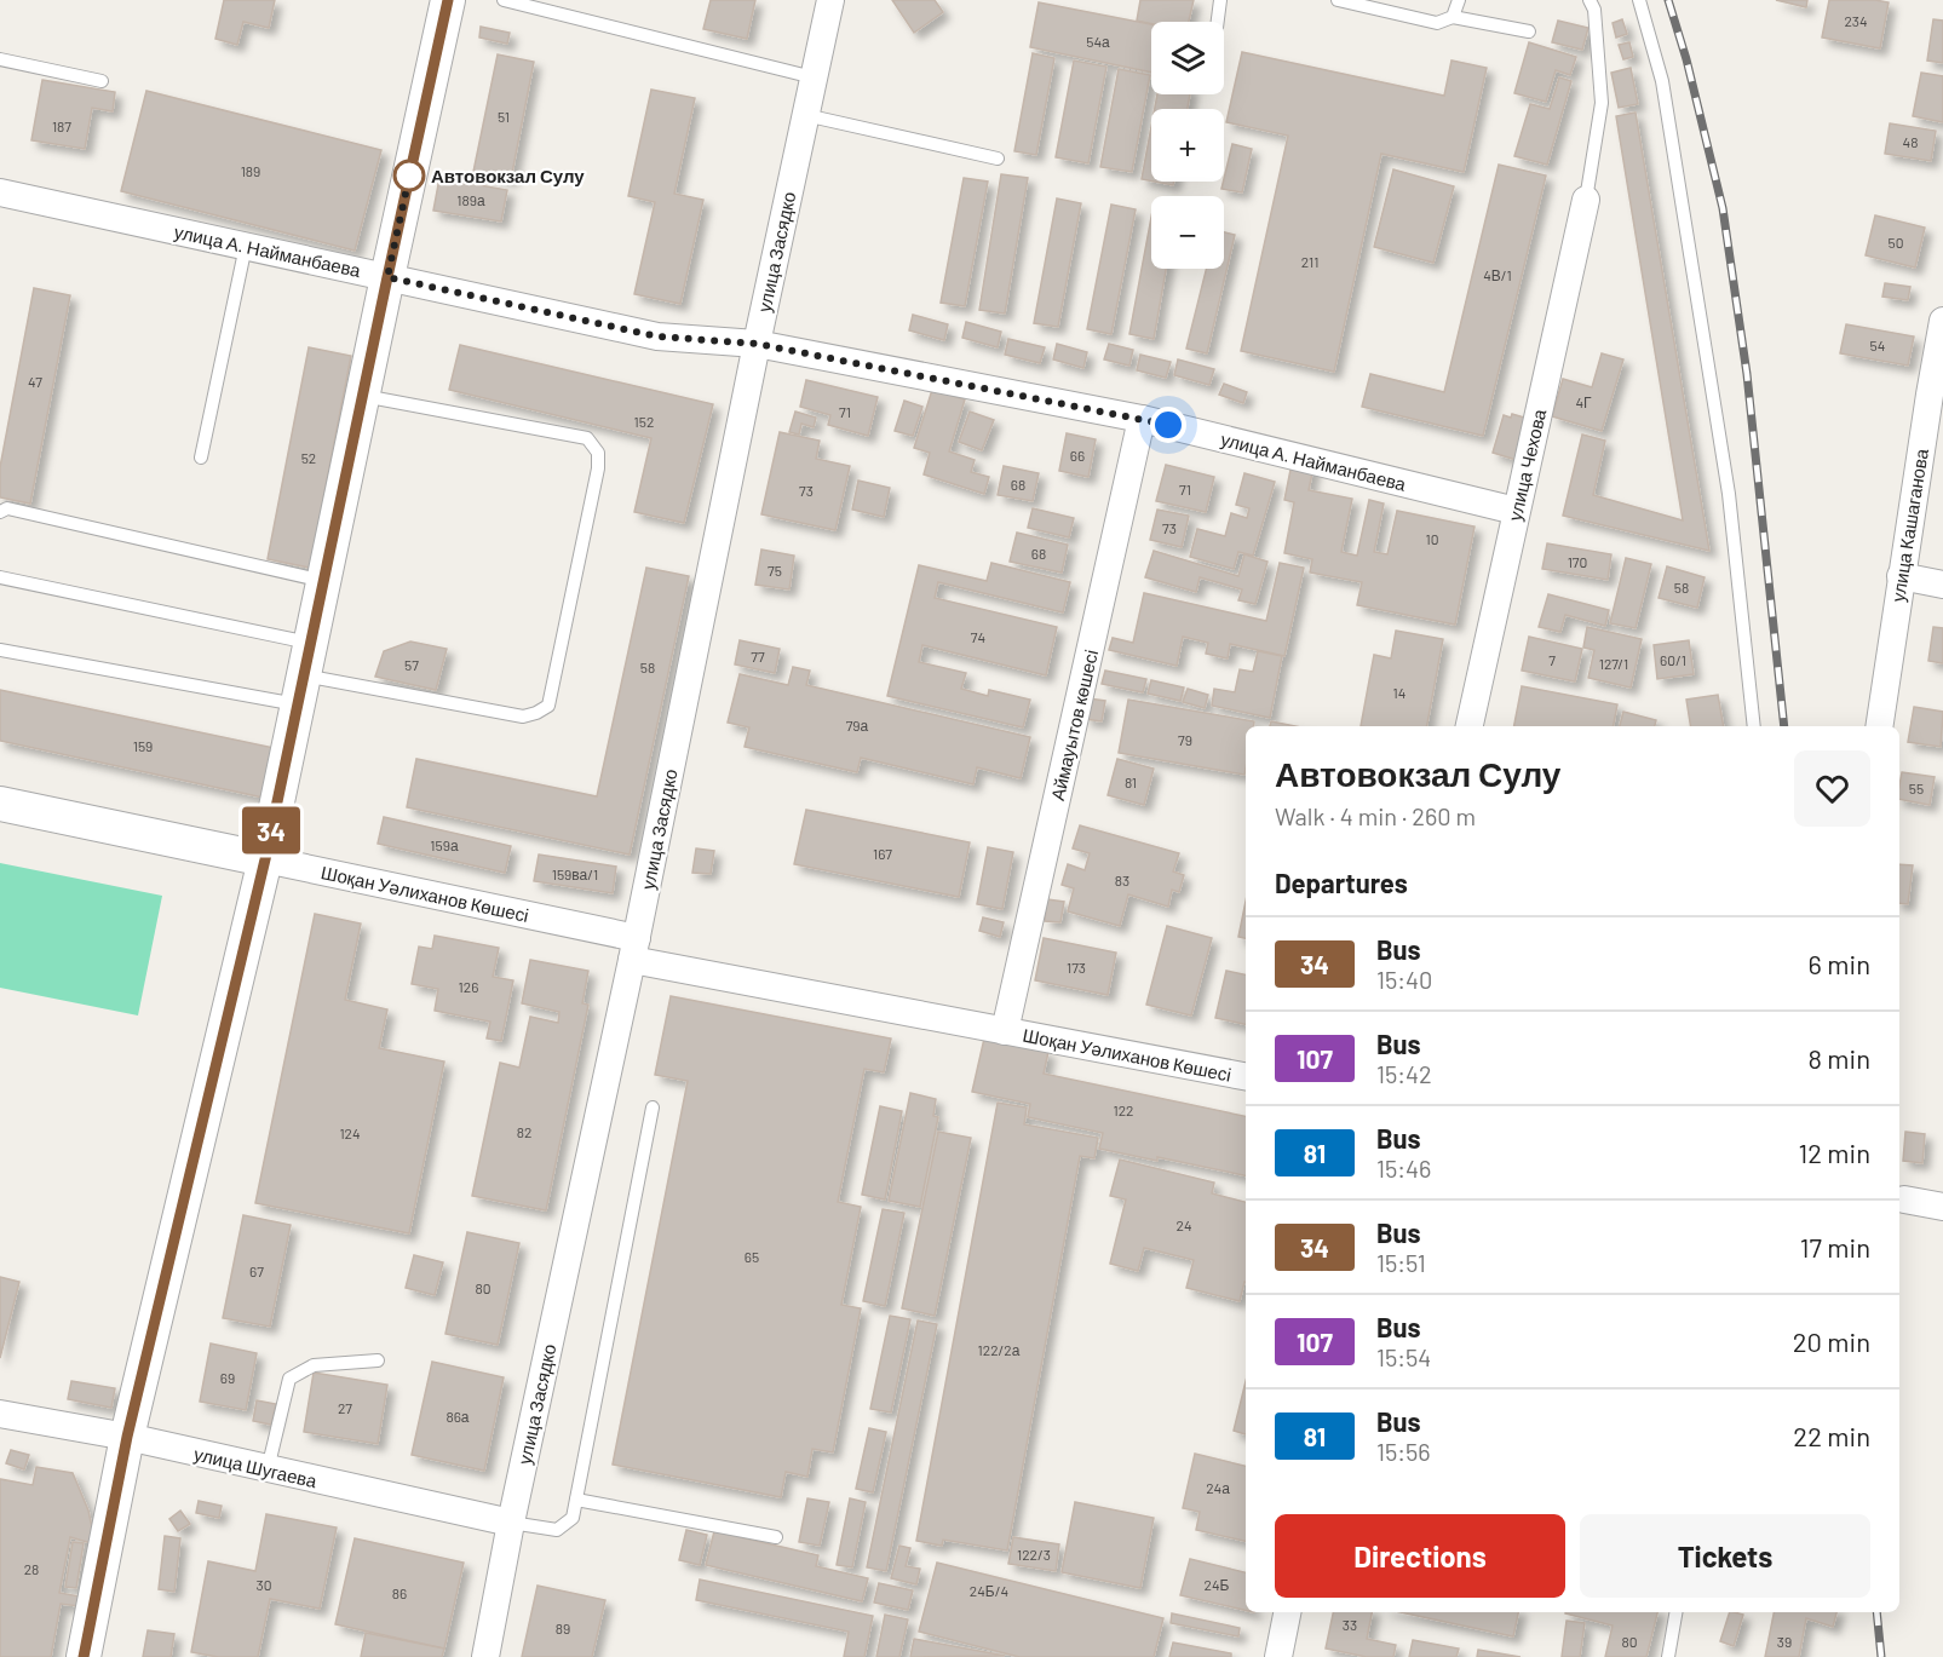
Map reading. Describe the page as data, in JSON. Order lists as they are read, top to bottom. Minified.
{"streets":{"street":["улица А. Найманбаева","улица Засядко","улица Чехова","улица Кашаганова","Аймауытов көшесі","Шоқан Уәлиханов Көшесі","улица Шугаева"]},"crossings":[["улица А. Найманбаева","улица Засядко"],["улица А. Найманбаева","улица Чехова"],["улица А. Найманбаева","Аймауытов көшесі"],["улица Засядко","Шоқан Уәлиханов Көшесі"],["улица Засядко","улица Шугаева"],["Аймауытов көшесі","Шоқан Уәлиханов Көшесі"]],"places":["Автовокзал Сулу"],"lines":["bus line 34"],"house_numbers":["234","54а","51","187","48","189","189а","50","211","4В/1","54","47","4Г","71","152","66","52","68","71","73","73","10","68","170","75","58","74","77","7","60/1","127/1","57","58","14","79а","79","159","81","55","159а","167","159ва/1","83","173","126","122","82","124","24","65","67","80","122/2а","69","27","86а","24а","122/3","28","30","24Б","24Б/4","86","33","89","80","39"],"page":{"on_map":"34","map_buttons":["+","−"],"heading":[["Автовокзал Сулу","Walk · 4 min · 260 m"],"Departures"],"list":[{"mark":"34","name":"Bus","note":"15:40","value":"6 min"},{"mark":"107","name":"Bus","note":"15:42","value":"8 min"},{"mark":"81","name":"Bus","note":"15:46","value":"12 min"},{"mark":"34","name":"Bus","note":"15:51","value":"17 min"},{"mark":"107","name":"Bus","note":"15:54","value":"20 min"},{"mark":"81","name":"Bus","note":"15:56","value":"22 min"}],"buttons":["Directions","Tickets"]}}
